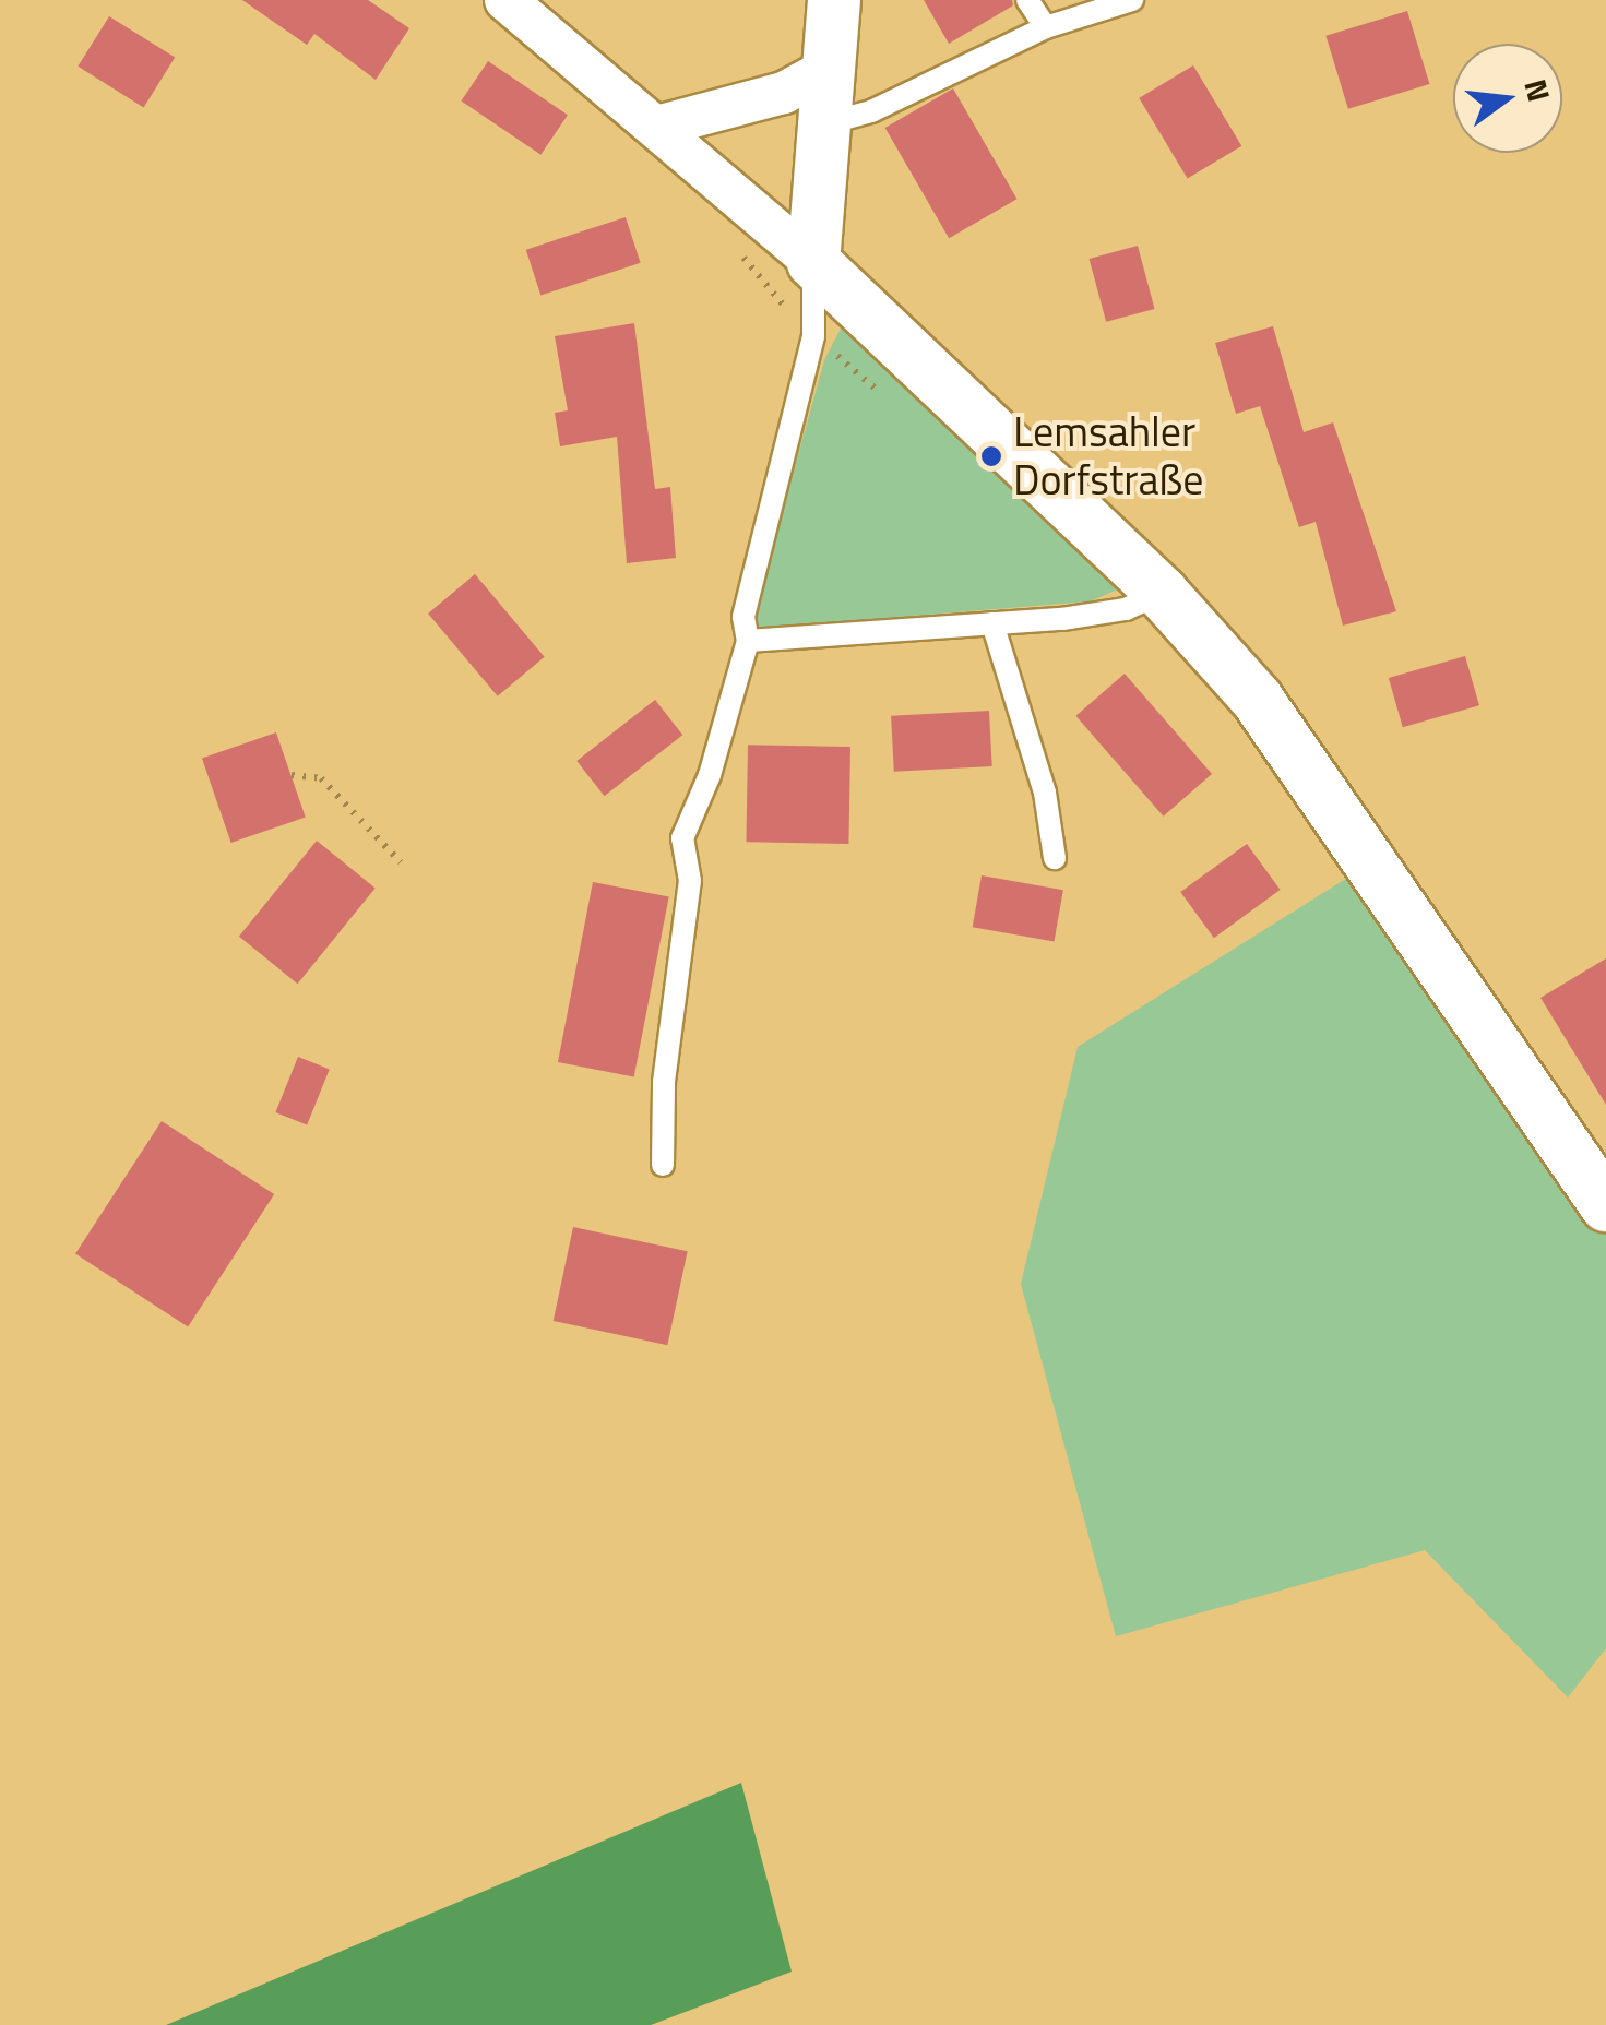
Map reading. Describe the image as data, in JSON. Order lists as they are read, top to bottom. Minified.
{"places":["Lemsahler Dorfstraße"],"north":"right"}
